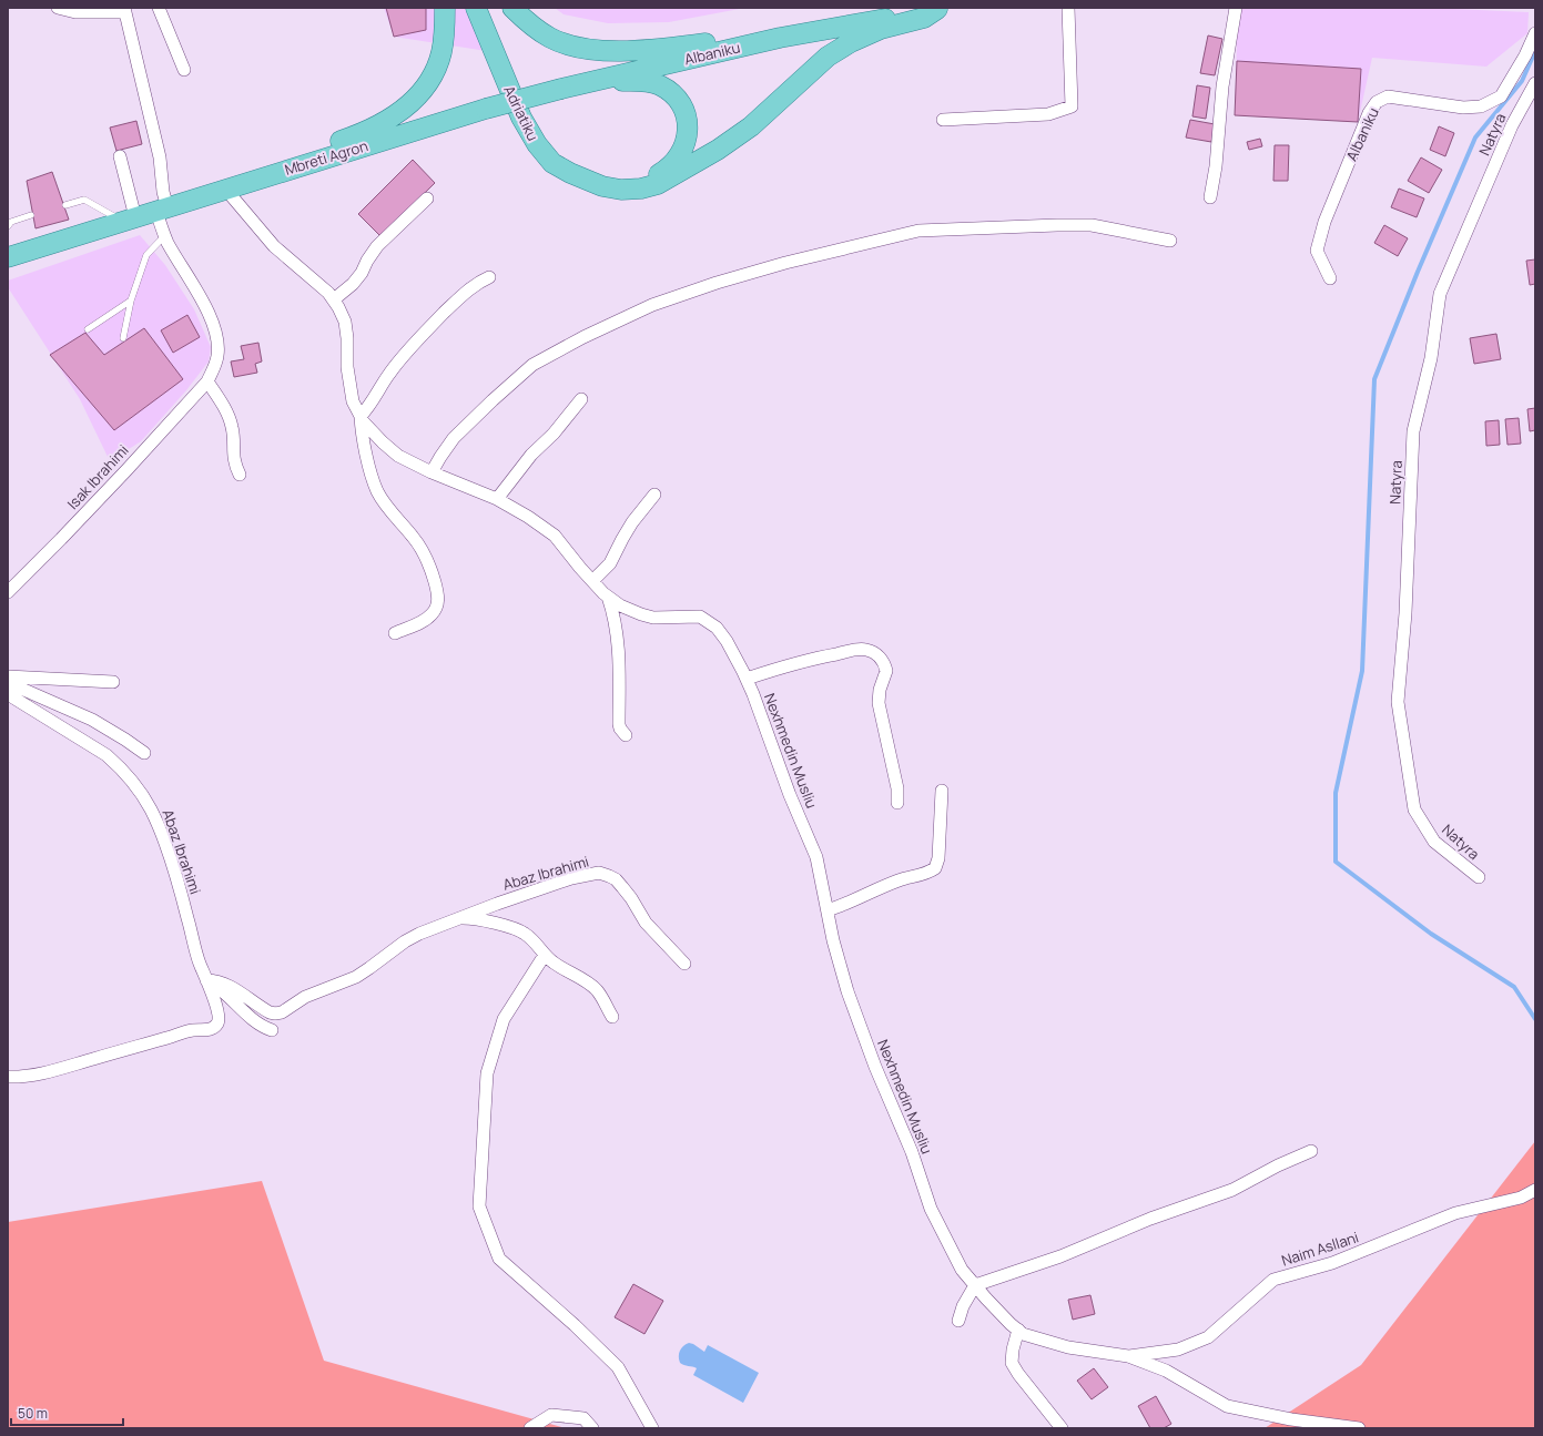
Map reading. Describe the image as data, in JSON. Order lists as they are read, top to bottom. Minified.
{"streets":{"main road":["Albaniku","Adriatiku","Mbreti Agron"],"street":["Natyra","Isak Ibrahimi","Nexhmedin Musliu","Abaz Ibrahimi","Naim Asllani"]},"crossings":[["Albaniku","Adriatiku"],["Albaniku","Mbreti Agron"],["Mbreti Agron","Isak Ibrahimi"],["Mbreti Agron","Nexhmedin Musliu"],["Nexhmedin Musliu","Naim Asllani"]],"scale_bar":"50 m"}
